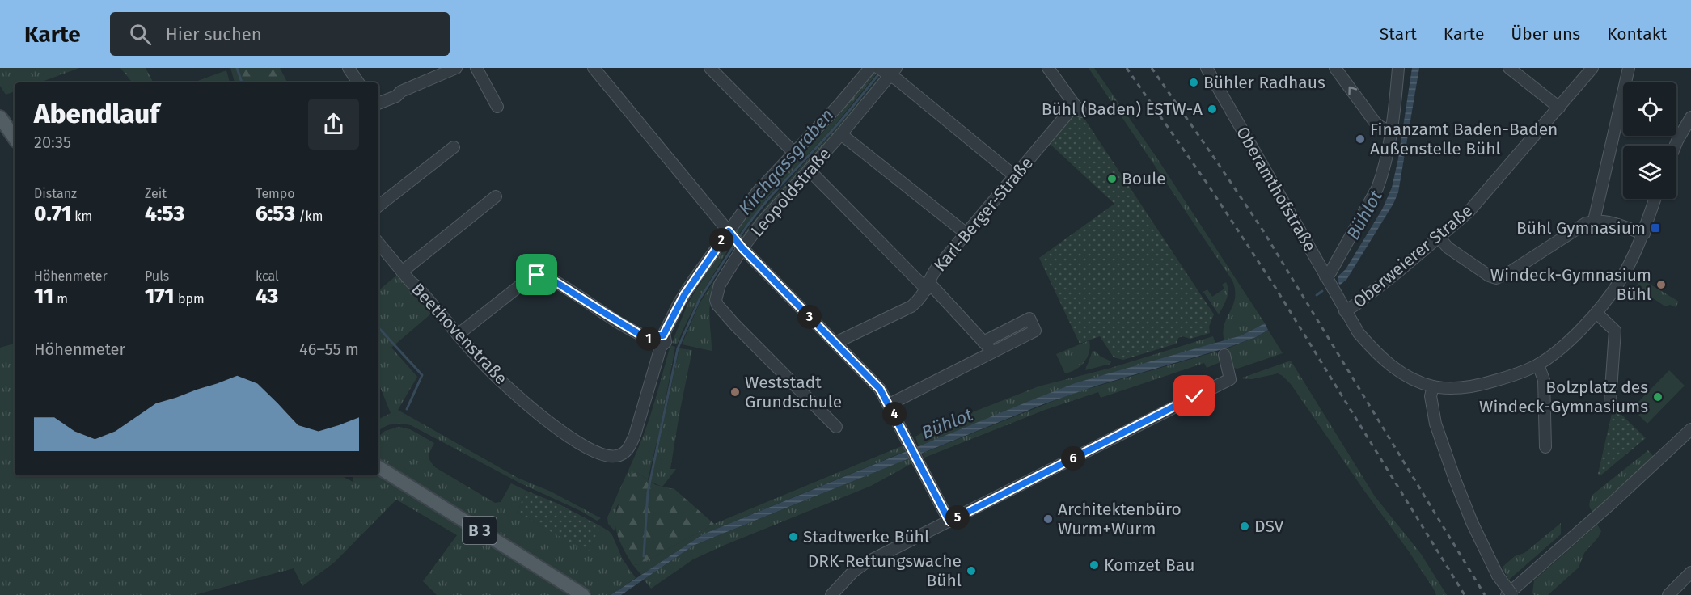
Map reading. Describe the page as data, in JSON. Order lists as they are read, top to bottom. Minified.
{"streets":{"main road":["B 3"],"street":["Oberamthofstraße","Leopoldstraße","Karl-Berger-Straße","Oberweierer Straße","Beethovenstraße"]},"crossings":[["Oberamthofstraße","Oberweierer Straße"]],"water":["Kirchgassgraben","Bühlot"],"places":{"other":["Bühler Radhaus","Bühl (Baden) ESTW-A","Finanzamt Baden-Baden Außenstelle Bühl","Boule","Windeck-Gymnasium Bühl","Weststadt Grundschule","Bolzplatz des Windeck-Gymnasiums","Architektenbüro Wurm+Wurm","DSV","Stadtwerke Bühl","Komzet Bau","DRK-Rettungswache Bühl"],"transit":["Bühl Gymnasium"]},"page":{"header":"Karte","search":"Hier suchen","nav":["Start","Karte","Über uns","Kontakt"],"heading":["Abendlauf","20:35"],"stats":[["Distanz","0.71 km"],["Zeit","4:53"],["Tempo","6:53 /km"],["Höhenmeter","11 m"],["Puls","171 bpm"],["kcal","43"]],"pins":["2","3","1","4","6","5"],"chart":["Höhenmeter","46–55 m"]}}
